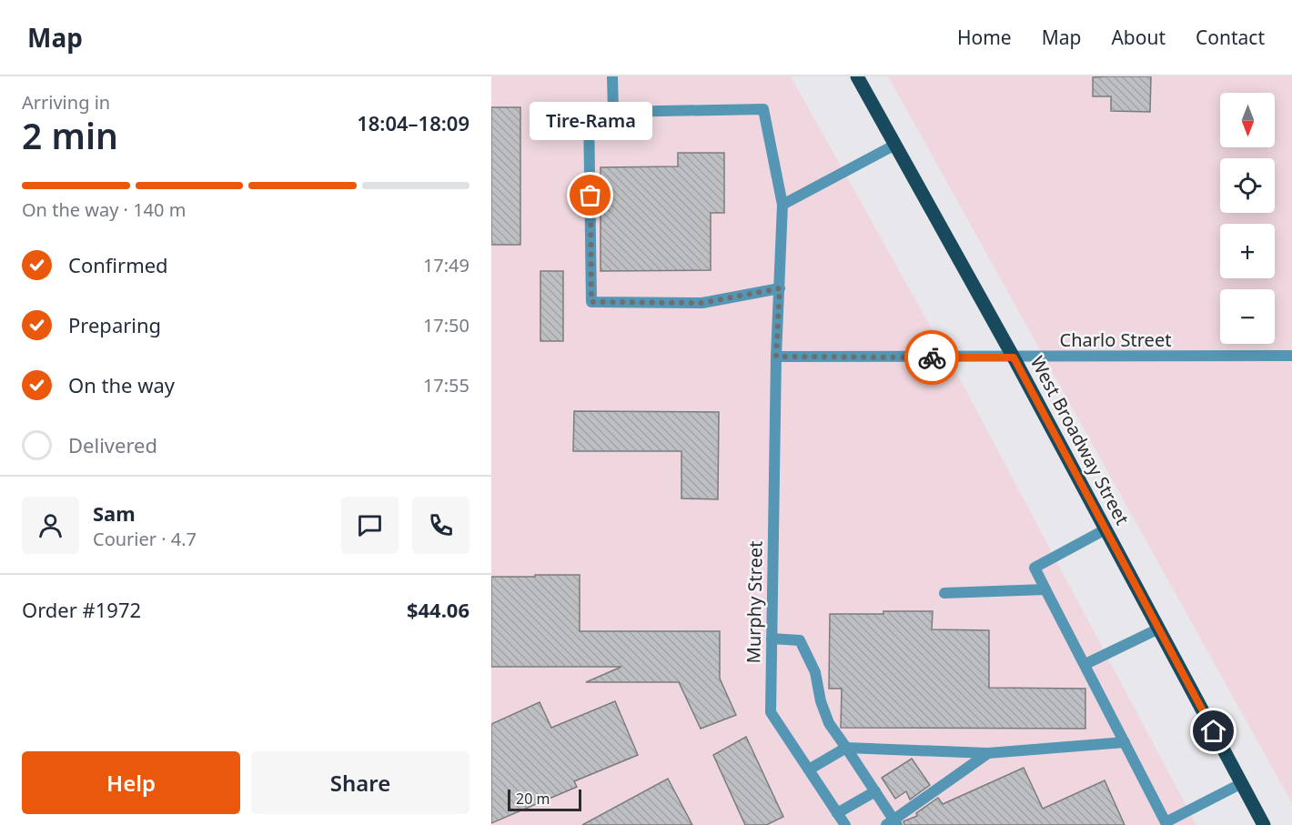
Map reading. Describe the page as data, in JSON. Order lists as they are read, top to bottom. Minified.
{"streets":{"main road":["West Broadway Street"],"street":["Charlo Street","Murphy Street"]},"crossings":[["Charlo Street","West Broadway Street"],["Charlo Street","Murphy Street"]],"places":["Tire-Rama"],"scale_bar":"20 m","north":"bottom","page":{"header":"Map","nav":["Home","Map","About","Contact"],"heading":["2 min","Arriving in","18:04–18:09"],"panel":["Sam","Courier · 4.7","Order #1972","$44.06"],"map_buttons":["+","−"],"bubble":"Tire-Rama","bar":"On the way · 140 m","list":[["Confirmed","17:49"],["Preparing","17:50"],["On the way","17:55"],"Delivered"],"buttons":["Help","Share"],"scale":"20 m"}}
